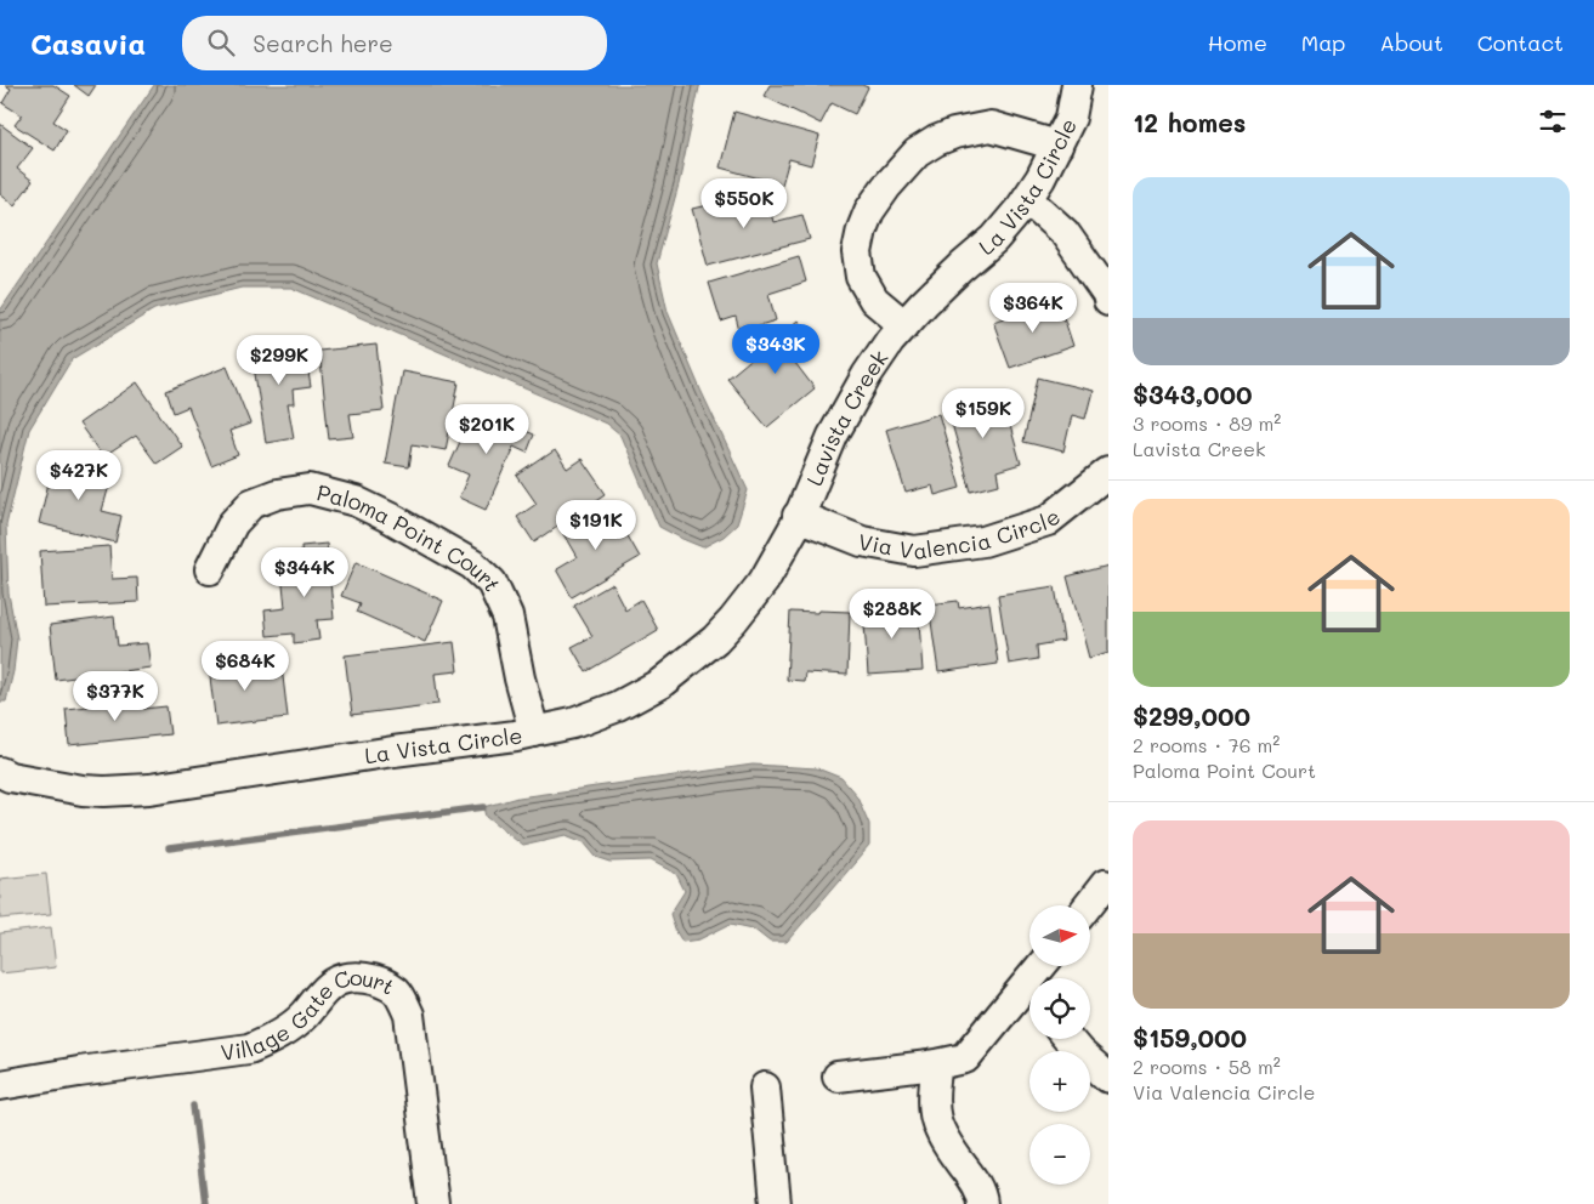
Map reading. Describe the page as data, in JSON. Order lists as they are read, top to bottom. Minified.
{"streets":{"street":["La Vista Circle","Lavista Creek","Via Valencia Circle","Paloma Point Court","Village Gate Court"]},"crossings":[["La Vista Circle","Lavista Creek"],["La Vista Circle","Via Valencia Circle"],["La Vista Circle","Paloma Point Court"],["Lavista Creek","Via Valencia Circle"]],"north":"right","page":{"header":"Casavia","search":"Search here","nav":["Home","Map","About","Contact"],"heading":"12 homes","list":[{"name":"$343,000","note":"3 rooms · 89 m² · Lavista Creek"},{"name":"$299,000","note":"2 rooms · 76 m² · Paloma Point Court"},{"name":"$159,000","note":"2 rooms · 58 m² · Via Valencia Circle"}],"price":["$550K","$364K","$343K","$299K","$159K","$201K","$427K","$191K","$344K","$288K","$684K","$377K"],"map_buttons":["+","−"]}}
